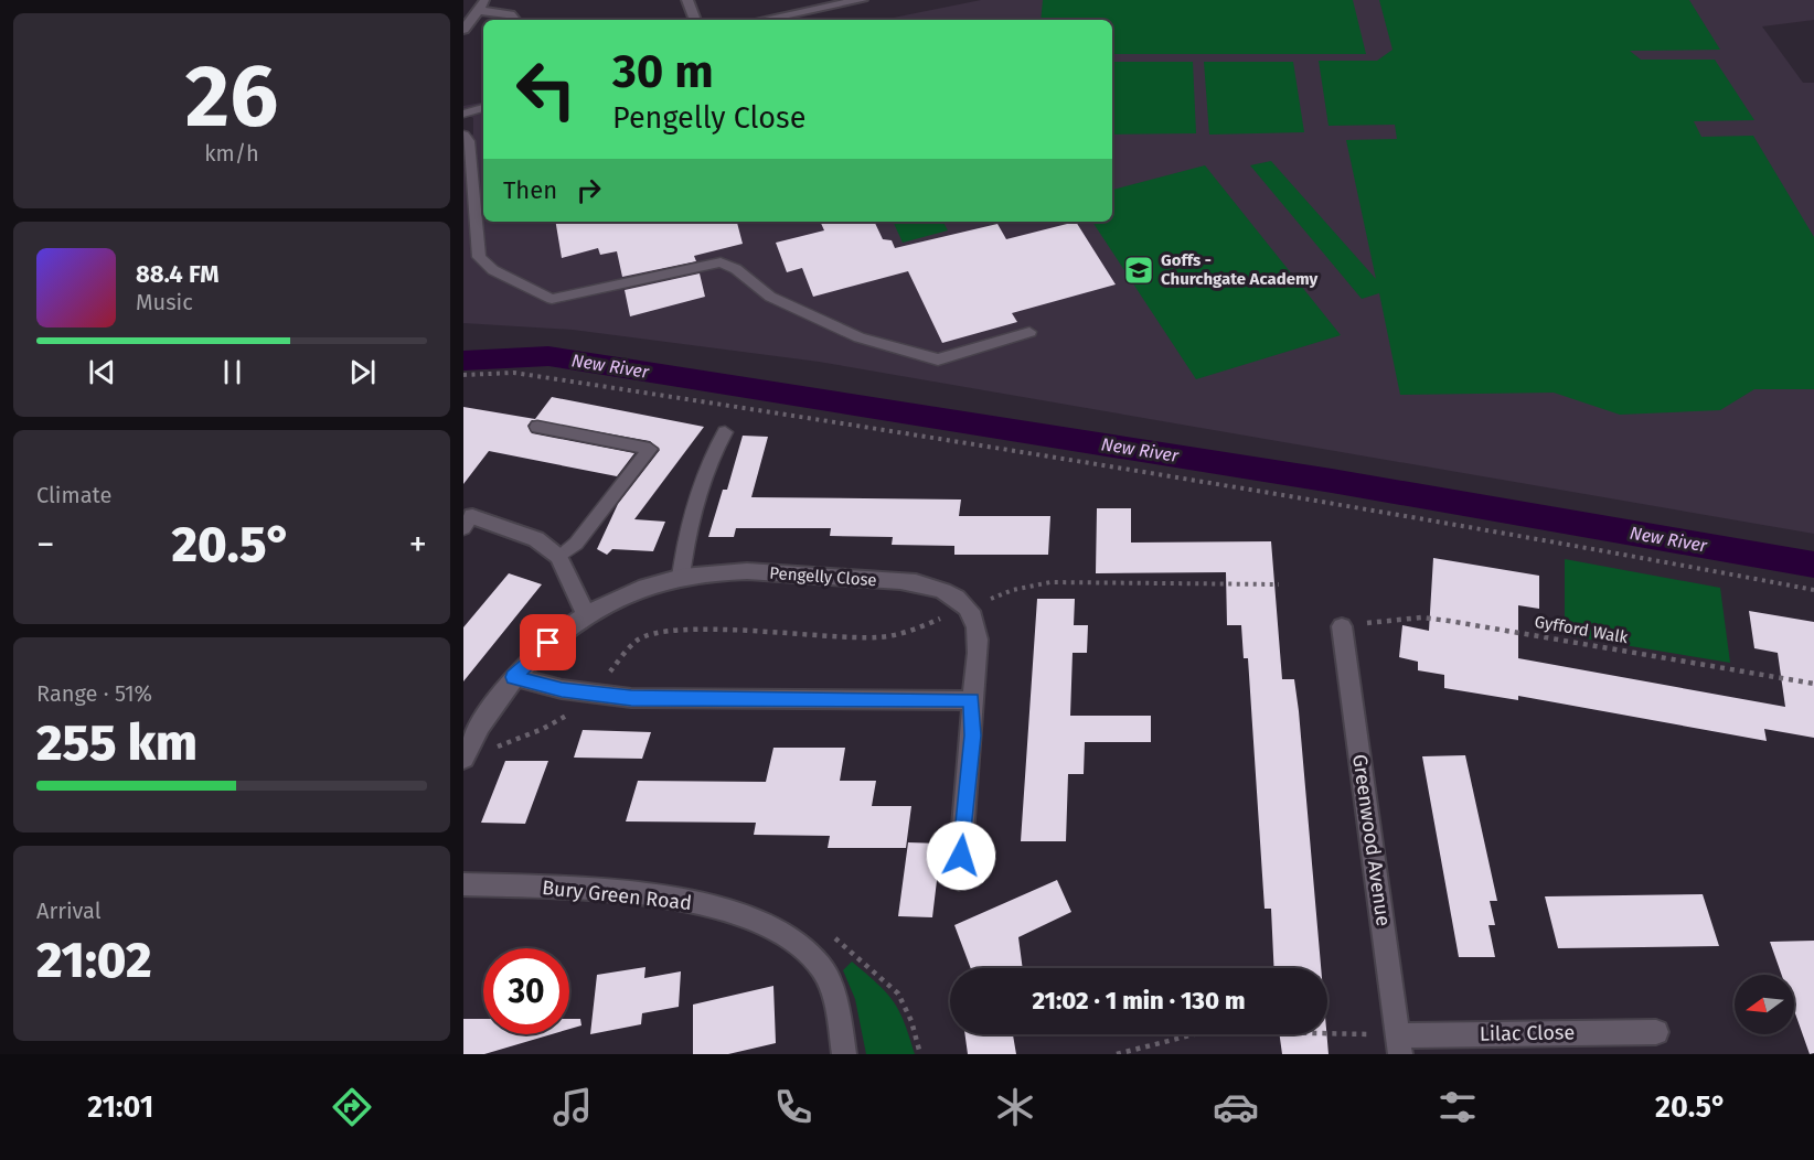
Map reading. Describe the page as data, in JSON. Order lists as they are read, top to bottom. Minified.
{"streets":{"street":["Pengelly Close","Greenwood Avenue","Bury Green Road","Lilac Close"],"path":["Gyfford Walk"]},"crossings":[["Gyfford Walk","Greenwood Avenue"],["Greenwood Avenue","Lilac Close"]],"water":["New River"],"places":{"school or university":["Goffs - Churchgate Academy"]},"north":"left","page":{"tile":[["26","km/h"],"Climate",["Range · 51%","255 km"],["Arrival","21:02"]],"turn":["30 m","Pengelly Close"],"then":"Then","song":["88.4 FM","Music"],"heat":["−","20.5°","+"],"limit":"30","trip":"21:02 · 1 min · 130 m","tabs":["21:01","20.5°"]}}
